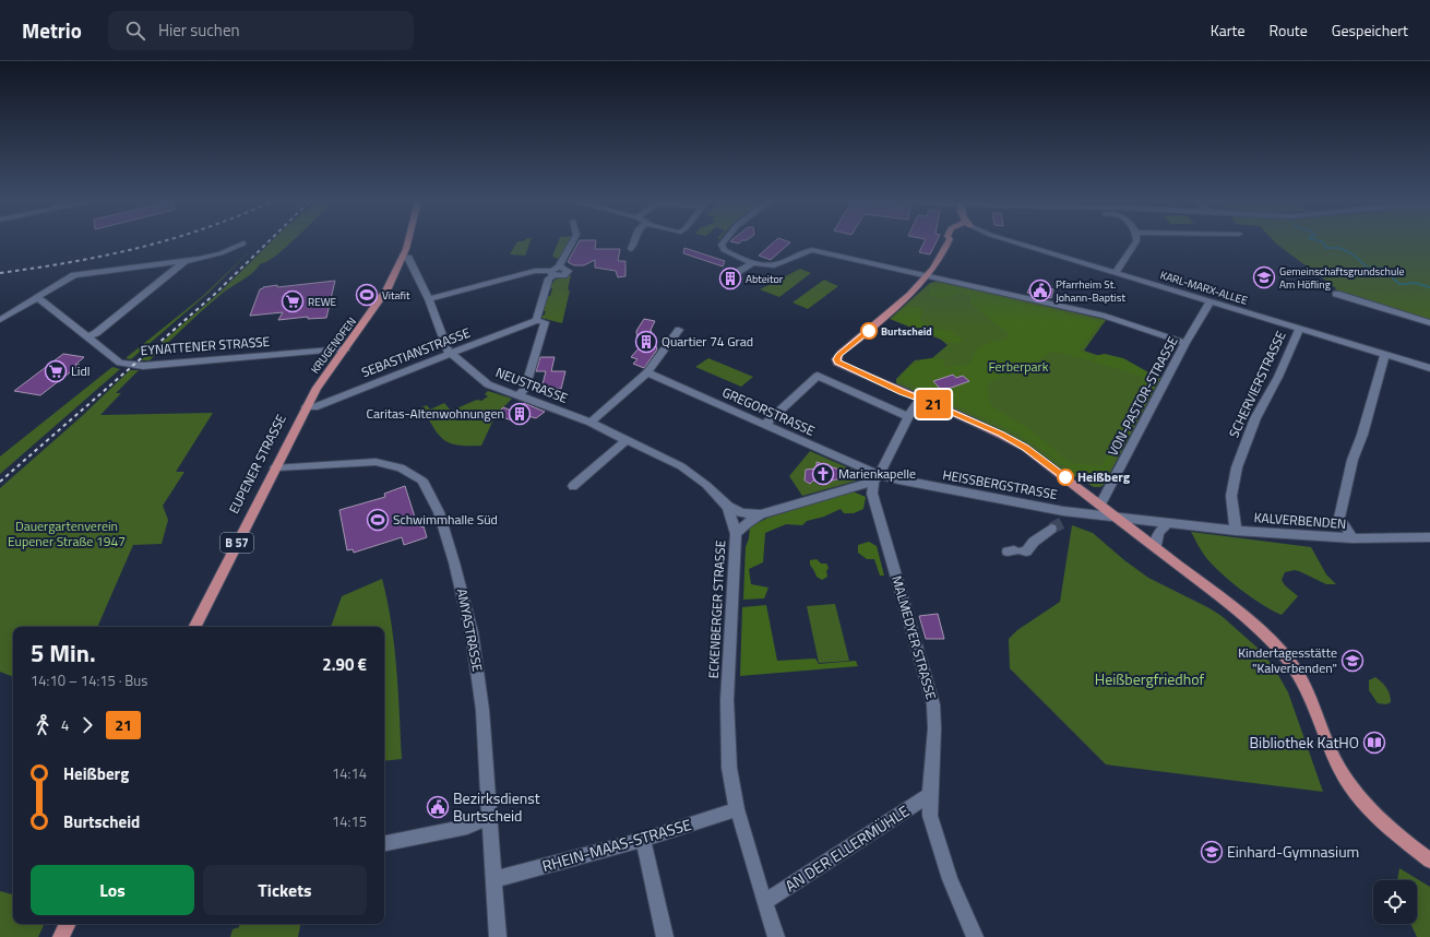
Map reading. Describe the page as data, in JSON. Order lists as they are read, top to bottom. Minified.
{"streets":{"main road":["KRUGENOFEN","EUPENER STRASSE","B 57"],"street":["KARL-MARX-ALLEE","EYNATTENER STRASSE","SEBASTIANSTRASSE","SCHERVIERSTRASSE","NEUSTRASSE","VON-PASTOR-STRASSE","GREGORSTRASSE","HEISSBERGSTRASSE","KALVERBENDEN","ECKENBERGER STRASSE","AMYASTRASSE","MALMEDYER STRASSE","RHEIN-MAAS-STRASSE","AN DER ELLERMÜHLE"]},"crossings":[["KARL-MARX-ALLEE","SCHERVIERSTRASSE"],["KARL-MARX-ALLEE","VON-PASTOR-STRASSE"],["KRUGENOFEN","EYNATTENER STRASSE"],["KRUGENOFEN","SEBASTIANSTRASSE"],["KRUGENOFEN","NEUSTRASSE"],["KRUGENOFEN","EUPENER STRASSE"],["SEBASTIANSTRASSE","NEUSTRASSE"],["SEBASTIANSTRASSE","EUPENER STRASSE"],["SCHERVIERSTRASSE","KALVERBENDEN"],["NEUSTRASSE","ECKENBERGER STRASSE"],["GREGORSTRASSE","HEISSBERGSTRASSE"],["GREGORSTRASSE","MALMEDYER STRASSE"],["EUPENER STRASSE","AMYASTRASSE"],["HEISSBERGSTRASSE","KALVERBENDEN"],["HEISSBERGSTRASSE","MALMEDYER STRASSE"],["ECKENBERGER STRASSE","RHEIN-MAAS-STRASSE"],["ECKENBERGER STRASSE","AN DER ELLERMÜHLE"],["AMYASTRASSE","RHEIN-MAAS-STRASSE"],["MALMEDYER STRASSE","AN DER ELLERMÜHLE"]],"parks":["Ferberpark","Dauergartenverein Eupener Straße 1947","Heißbergfriedhof"],"places":{"school or university":["Gemeinschaftsgrundschule Am Höfling","Kindertagesstätte \"Kalverbenden\"","Einhard-Gymnasium"],"building":["Abteitor","Quartier 74 Grad","Caritas-Altenwohnungen"],"public building":["Pfarrheim St. Johann-Baptist","Bezirksdienst Burtscheid"],"sports":["Vitafit","Schwimmhalle Süd"],"supermarket":["REWE","Lidl"],"other":["Burtscheid","Heißberg"],"church":["Marienkapelle"],"library":["Bibliothek KatHO"]},"lines":["bus line 21"],"page":{"header":"Metrio","search":"Hier suchen","nav":["Karte","Route","Gespeichert"],"on_map":"21","heading":["5 Min.","14:10 – 14:15 · Bus","2.90 €"],"legs":["4","21"],"list":[{"name":"Heißberg","value":"14:14"},{"name":"Burtscheid","value":"14:15"}],"buttons":["Los","Tickets"]}}
